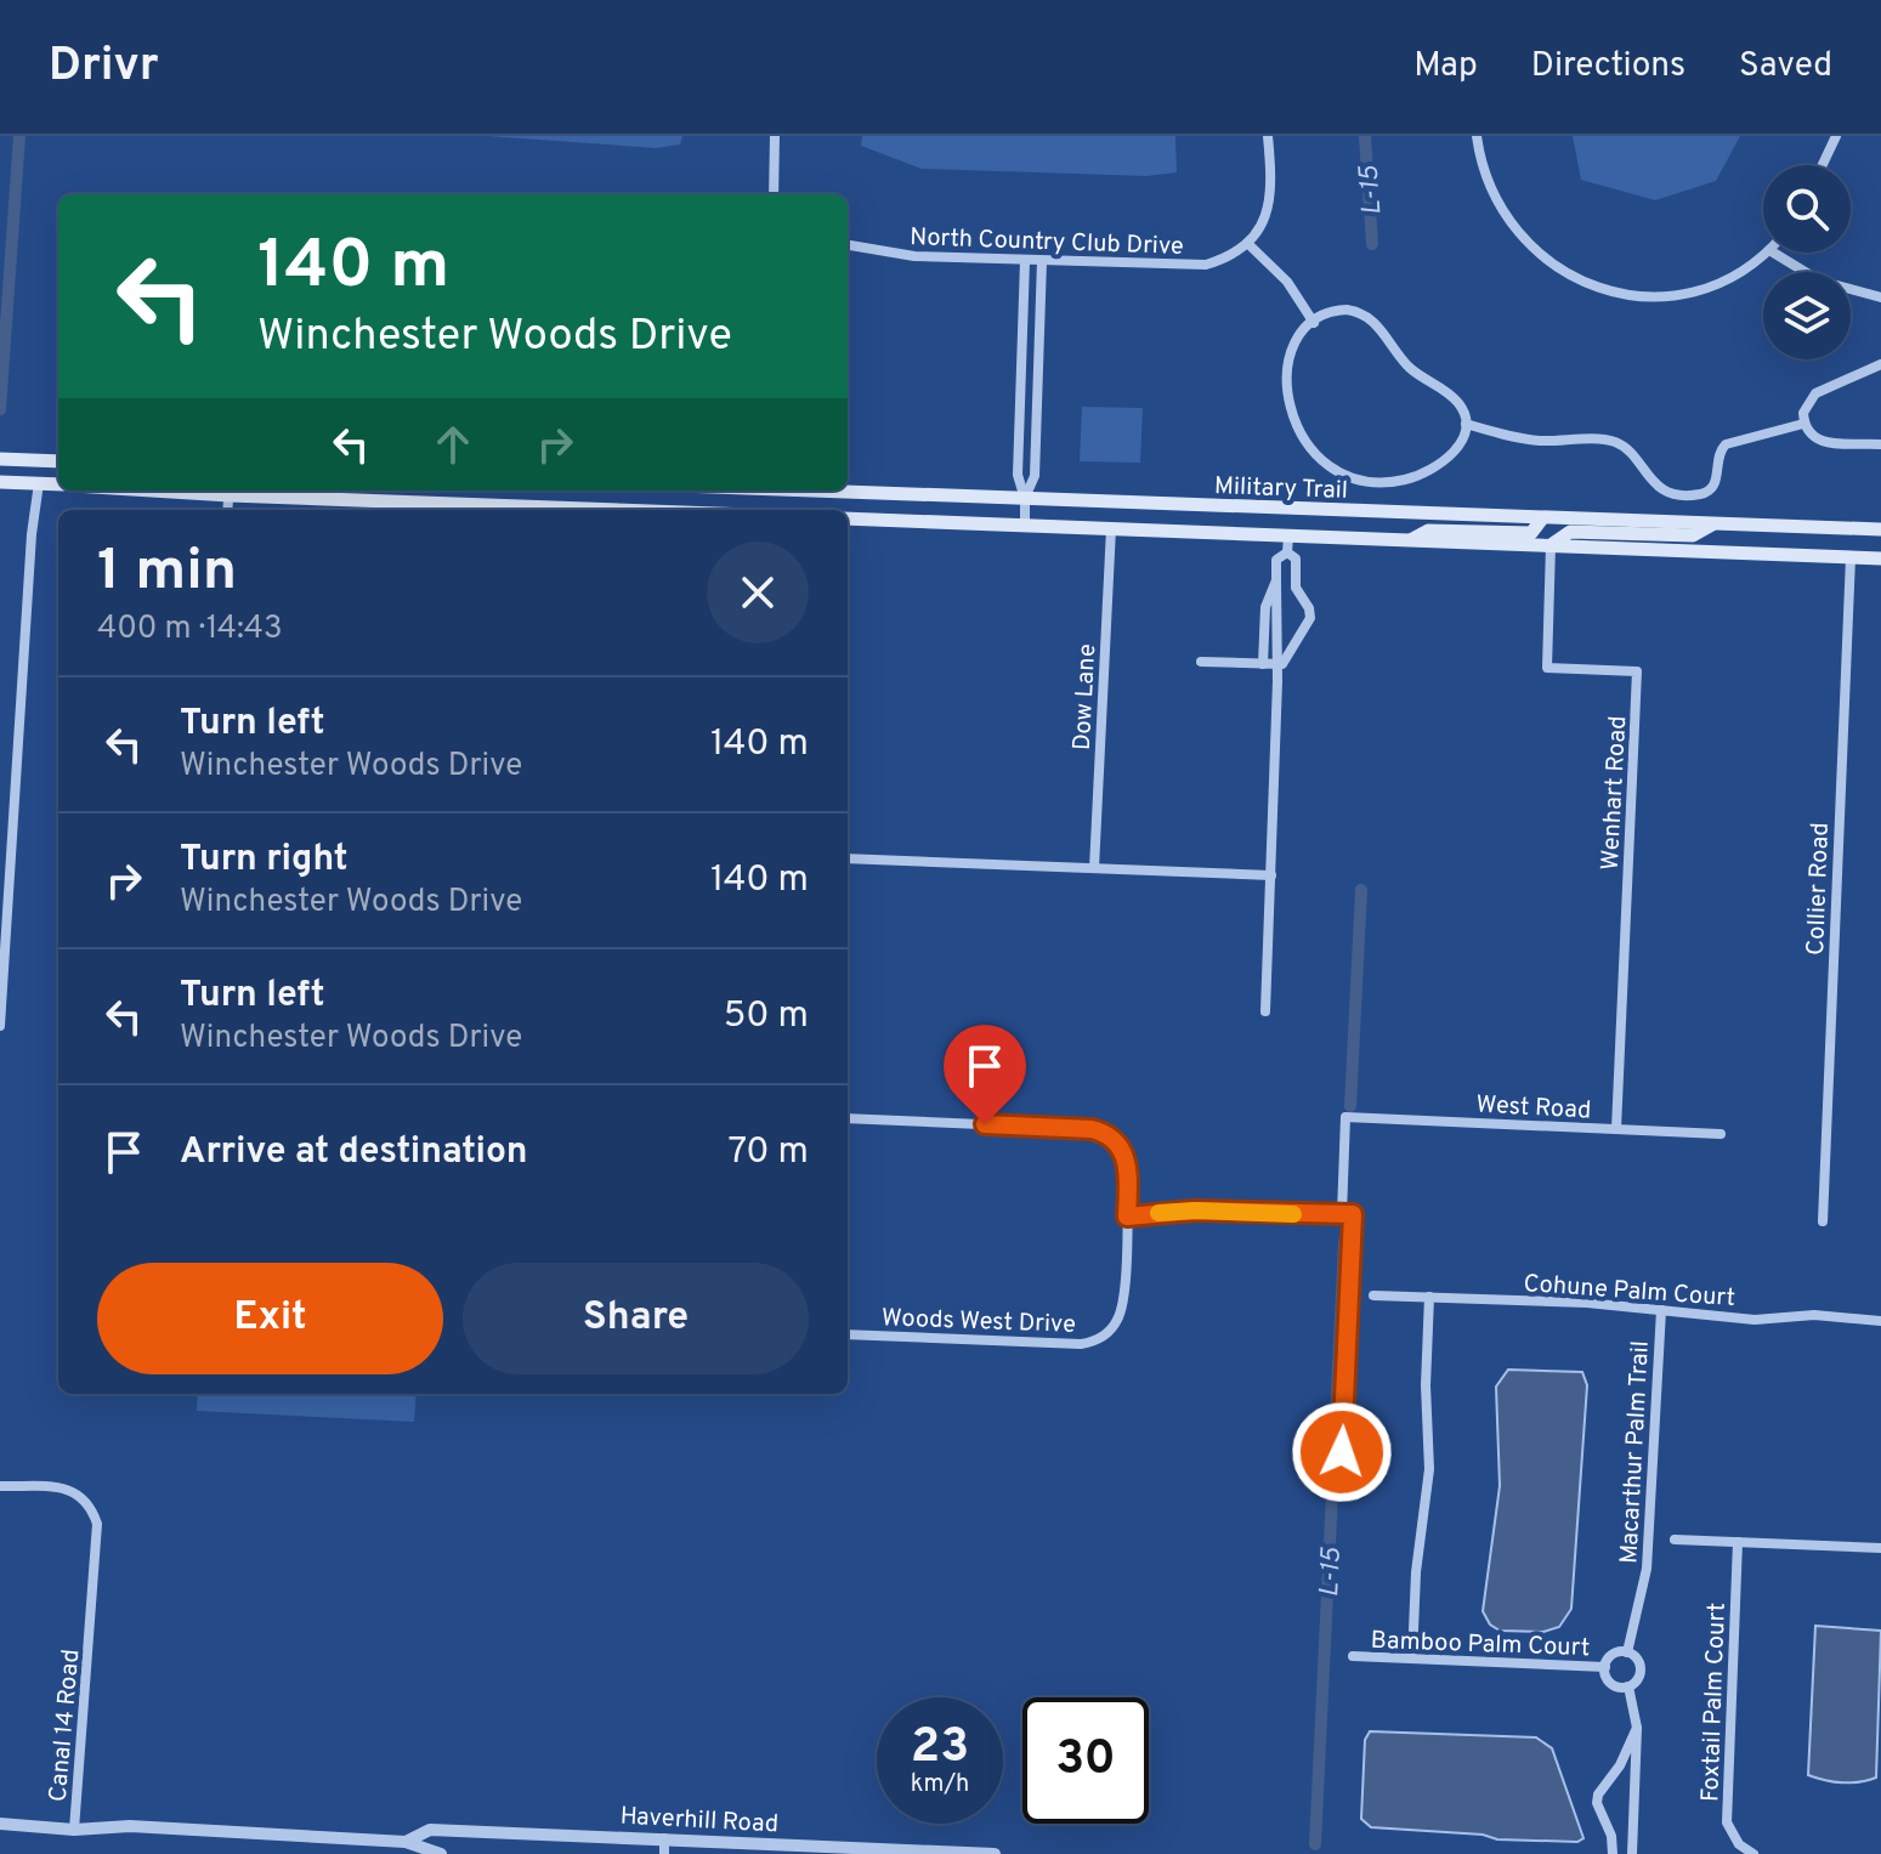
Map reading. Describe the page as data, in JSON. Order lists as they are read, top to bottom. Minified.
{"streets":{"main road":["Military Trail"],"street":["North Country Club Drive","Dow Lane","Wenhart Road","Collier Road","West Road","Cohune Palm Court","Woods West Drive","Macarthur Palm Trail","Bamboo Palm Court","Foxtail Palm Court","Canal 14 Road","Haverhill Road"]},"crossings":[["Military Trail","Dow Lane"],["Military Trail","Wenhart Road"],["Military Trail","Collier Road"],["Wenhart Road","West Road"],["Cohune Palm Court","Macarthur Palm Trail"],["Macarthur Palm Trail","Bamboo Palm Court"],["Canal 14 Road","Haverhill Road"]],"water":["L-15"],"page":{"header":"Drivr","nav":["Map","Directions","Saved"],"turn":["140 m","Winchester Woods Drive"],"heading":["1 min","400 m · 14:43"],"list":[{"name":"Turn left","note":"Winchester Woods Drive","value":"140 m"},{"name":"Turn right","note":"Winchester Woods Drive","value":"140 m"},{"name":"Turn left","note":"Winchester Woods Drive","value":"50 m"},{"name":"Arrive at destination","value":"70 m"}],"buttons":["Exit","Share"],"speed":"23 km/h","limit":"30"}}
